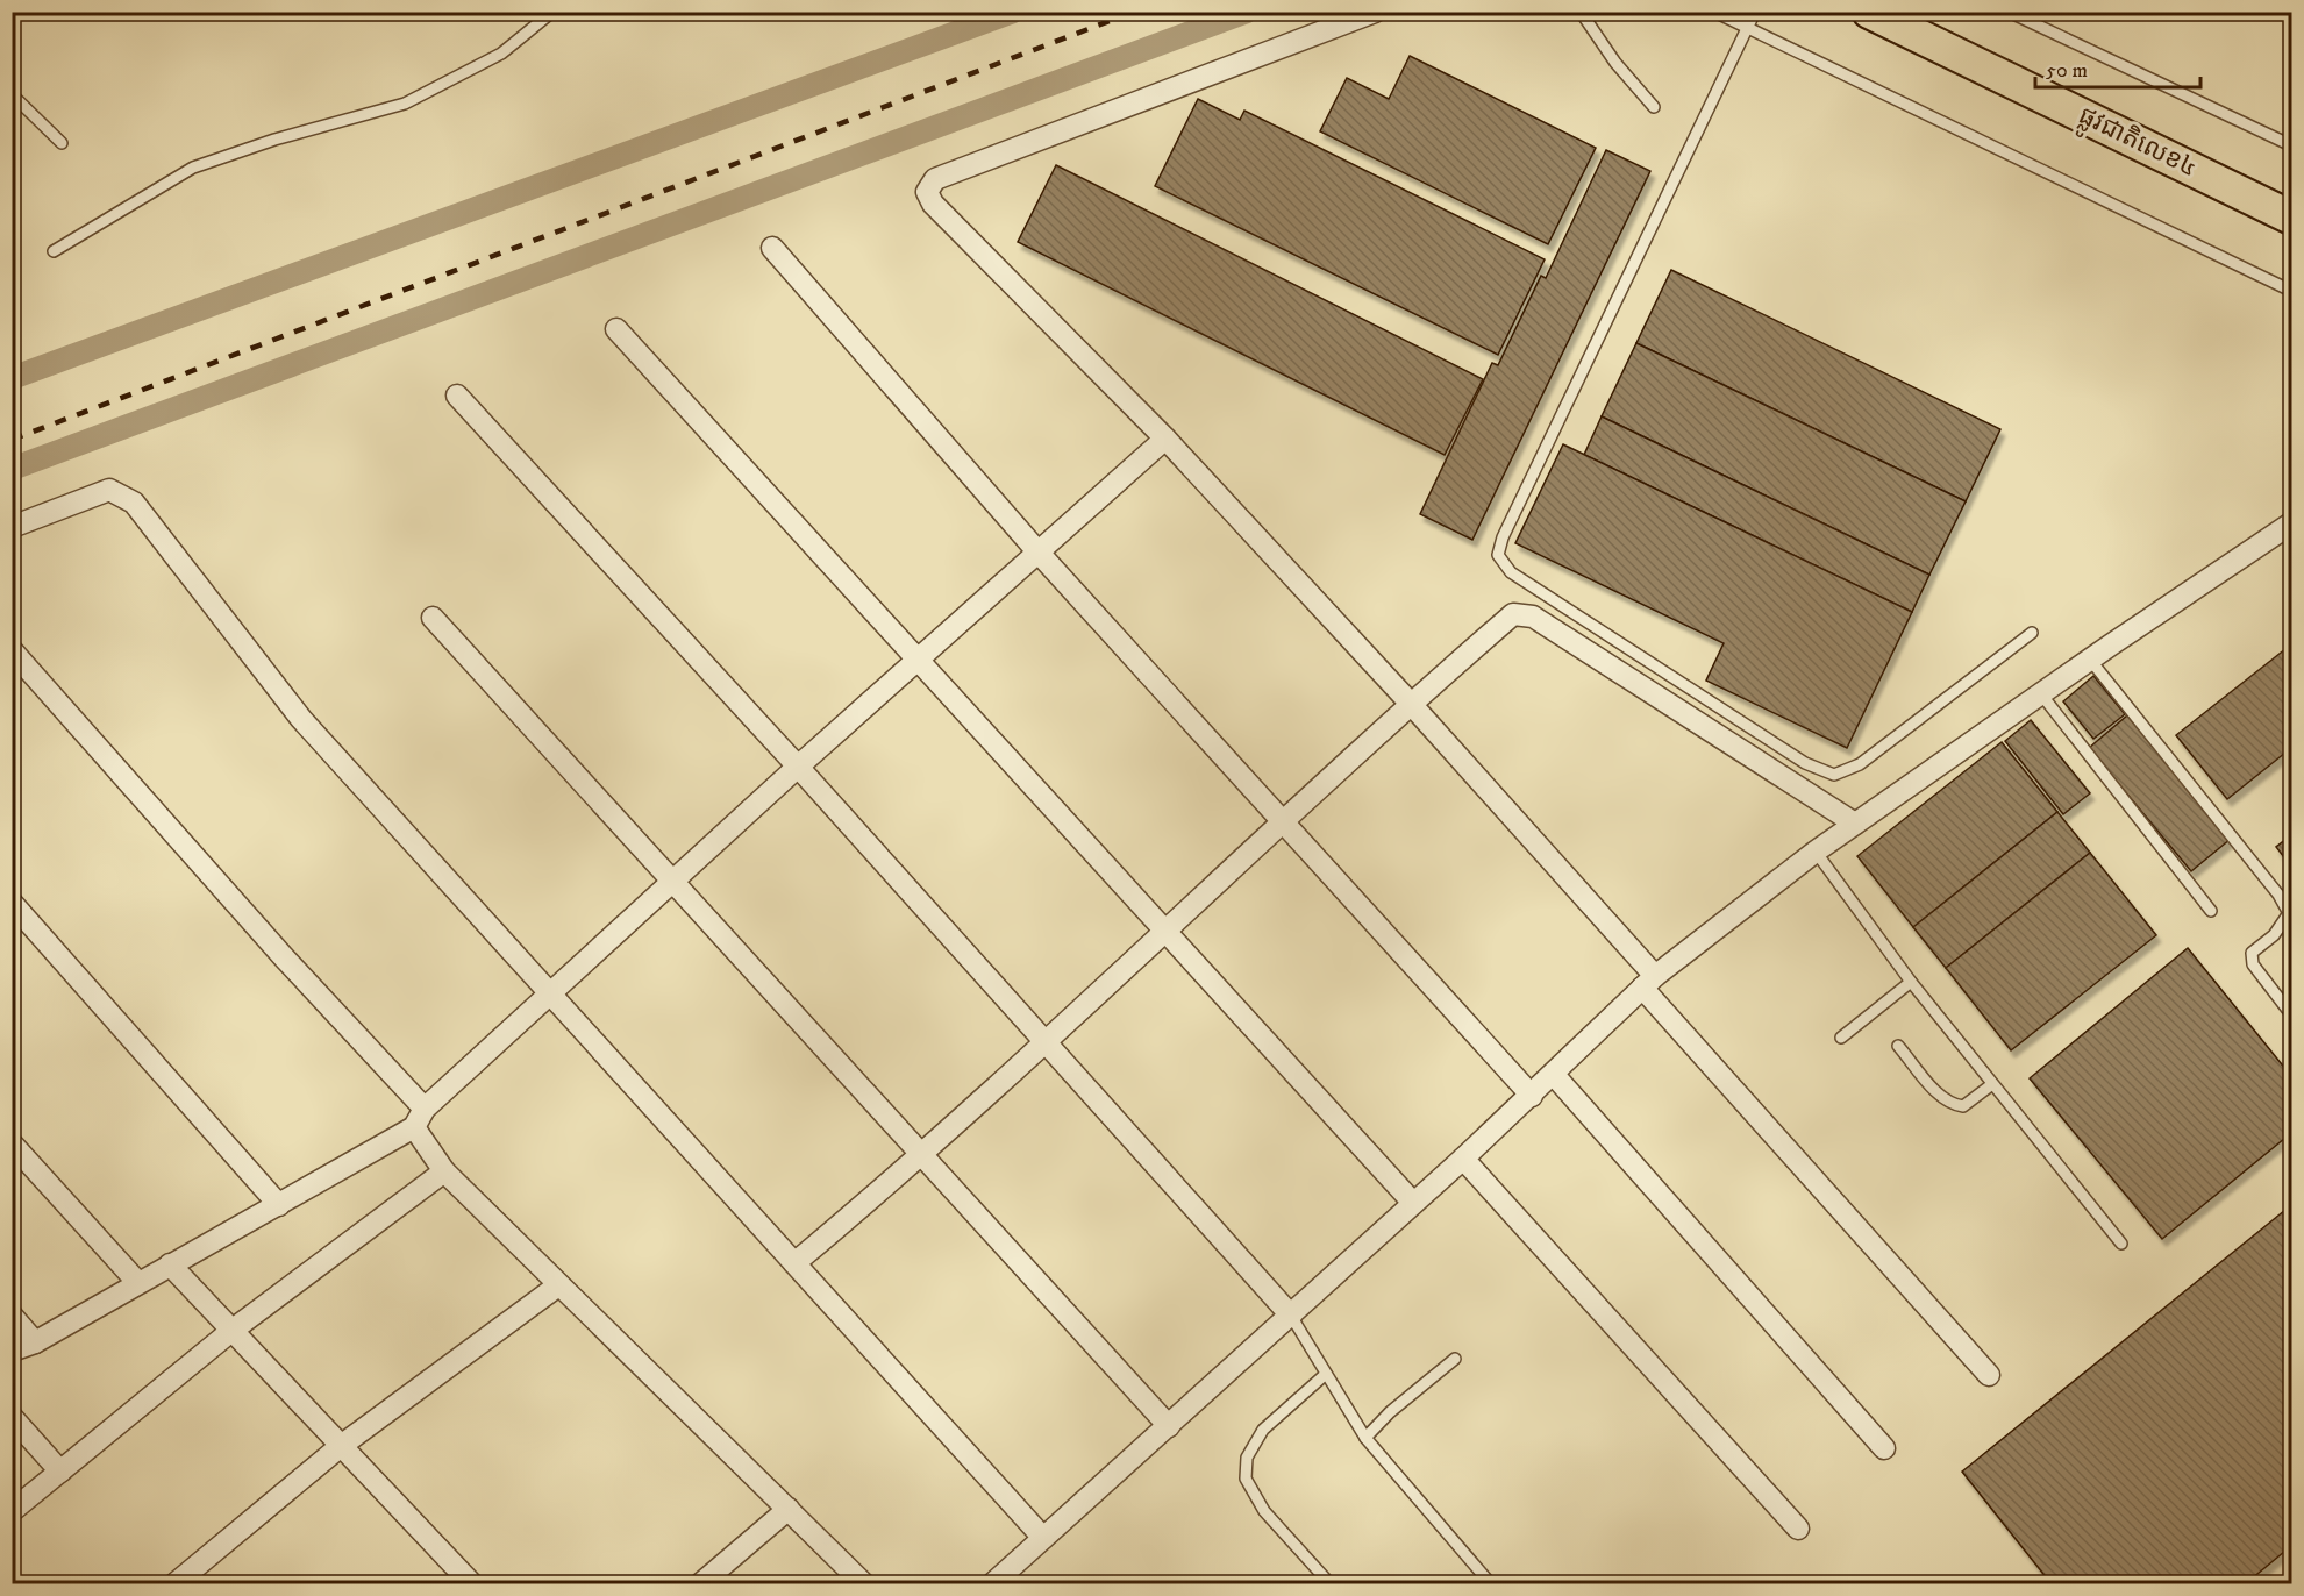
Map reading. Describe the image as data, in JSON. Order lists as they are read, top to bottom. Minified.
{"streets":{"highway":["ផ្លូវជាតិលេខ៤"]},"scale_bar":"50 m"}
